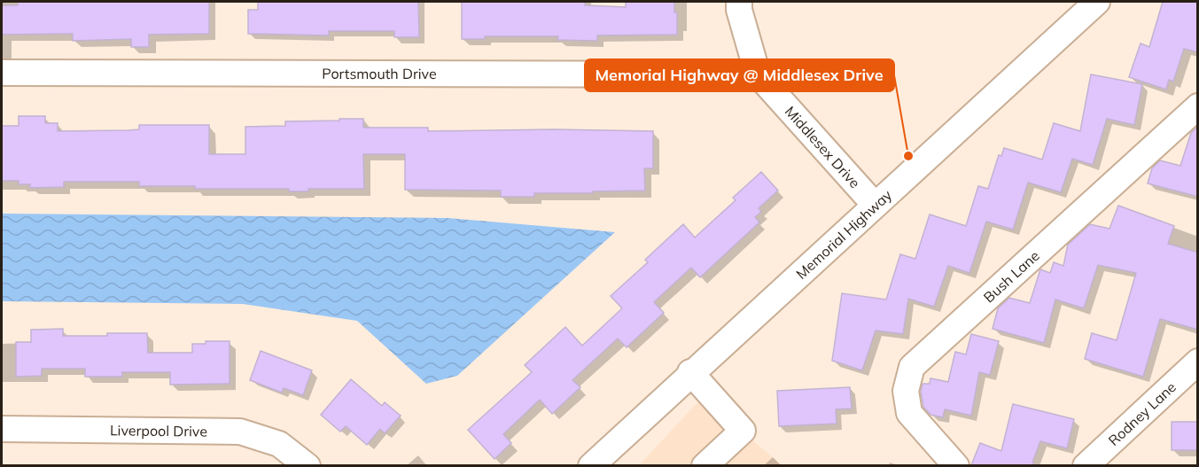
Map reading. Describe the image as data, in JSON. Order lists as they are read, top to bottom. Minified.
{"streets":{"street":["Portsmouth Drive","Middlesex Drive","Memorial Highway","Bush Lane","Rodney Lane","Liverpool Drive"]},"crossings":[["Portsmouth Drive","Middlesex Drive"],["Middlesex Drive","Memorial Highway"]],"places":["Memorial Highway @ Middlesex Drive"]}
